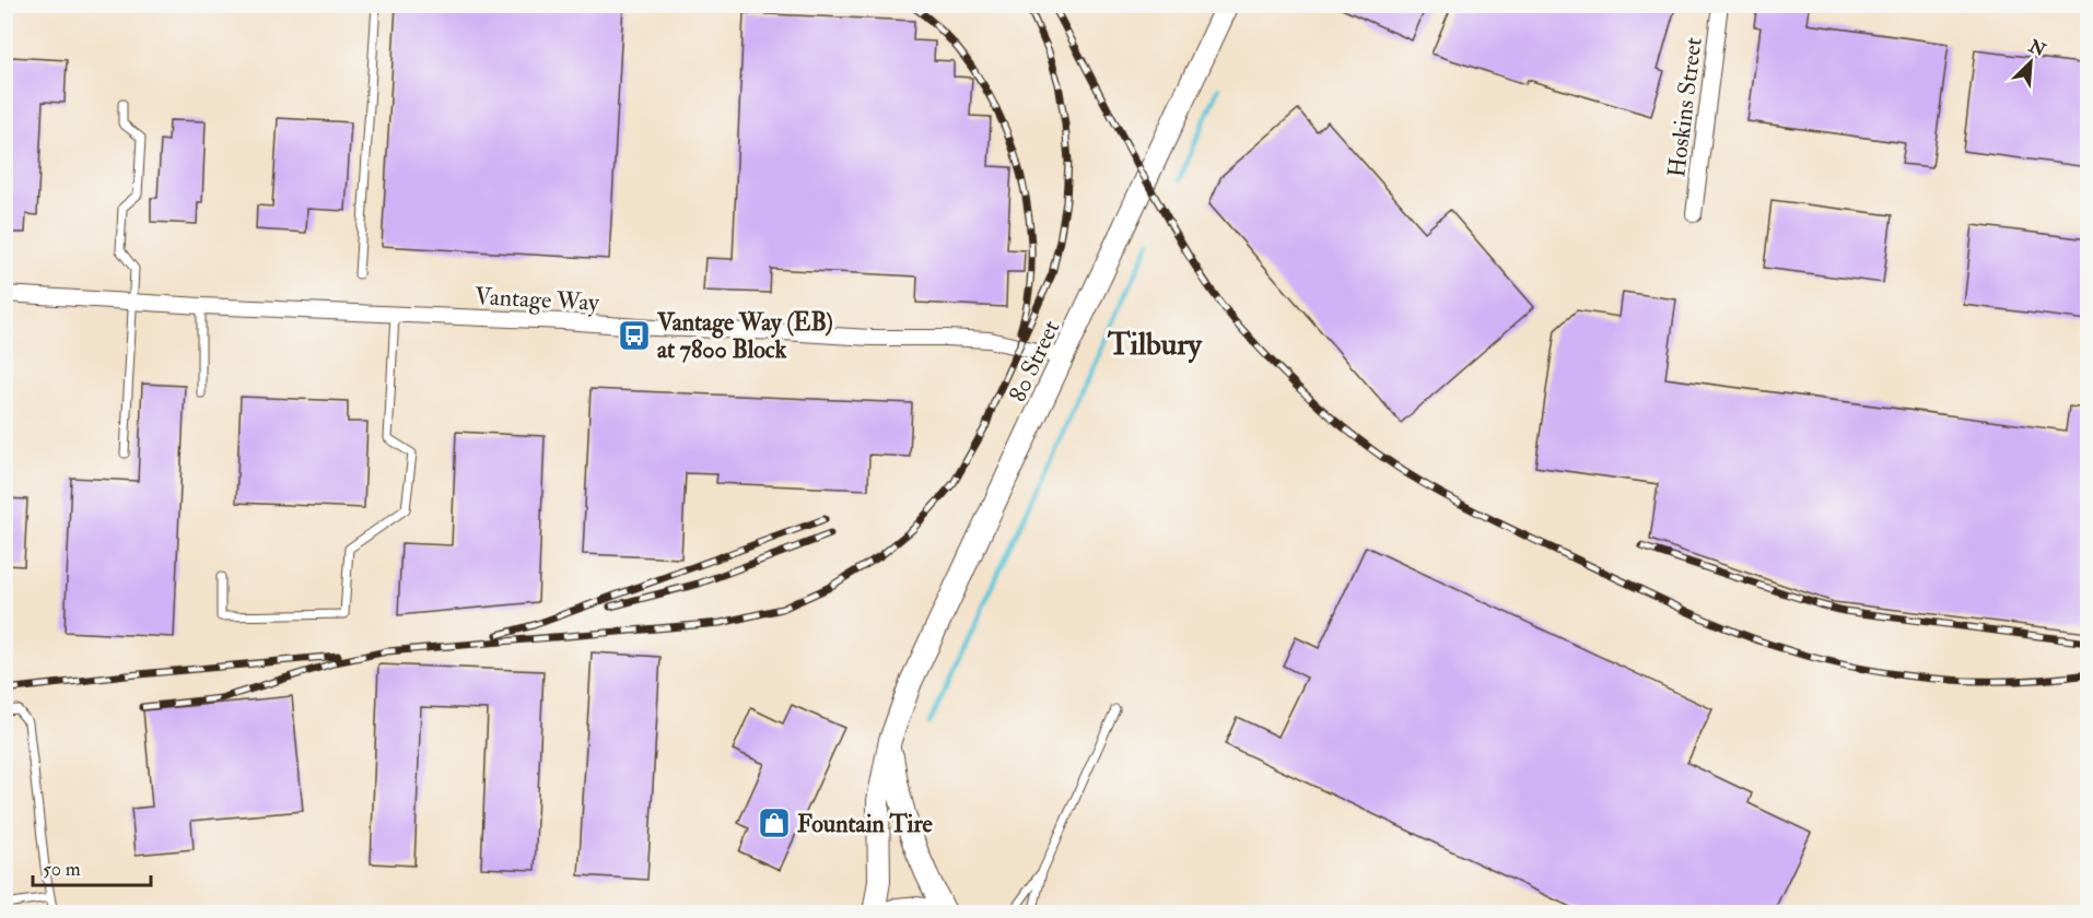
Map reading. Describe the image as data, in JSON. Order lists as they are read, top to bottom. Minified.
{"streets":{"street":["Hoskins Street","Vantage Way","80 Street"]},"crossings":[["Vantage Way","80 Street"]],"districts":["Tilbury"],"places":{"bus stop":["Vantage Way (EB) at 7800 Block"],"shop":["Fountain Tire"]},"scale_bar":"50 m","north":"top right"}
